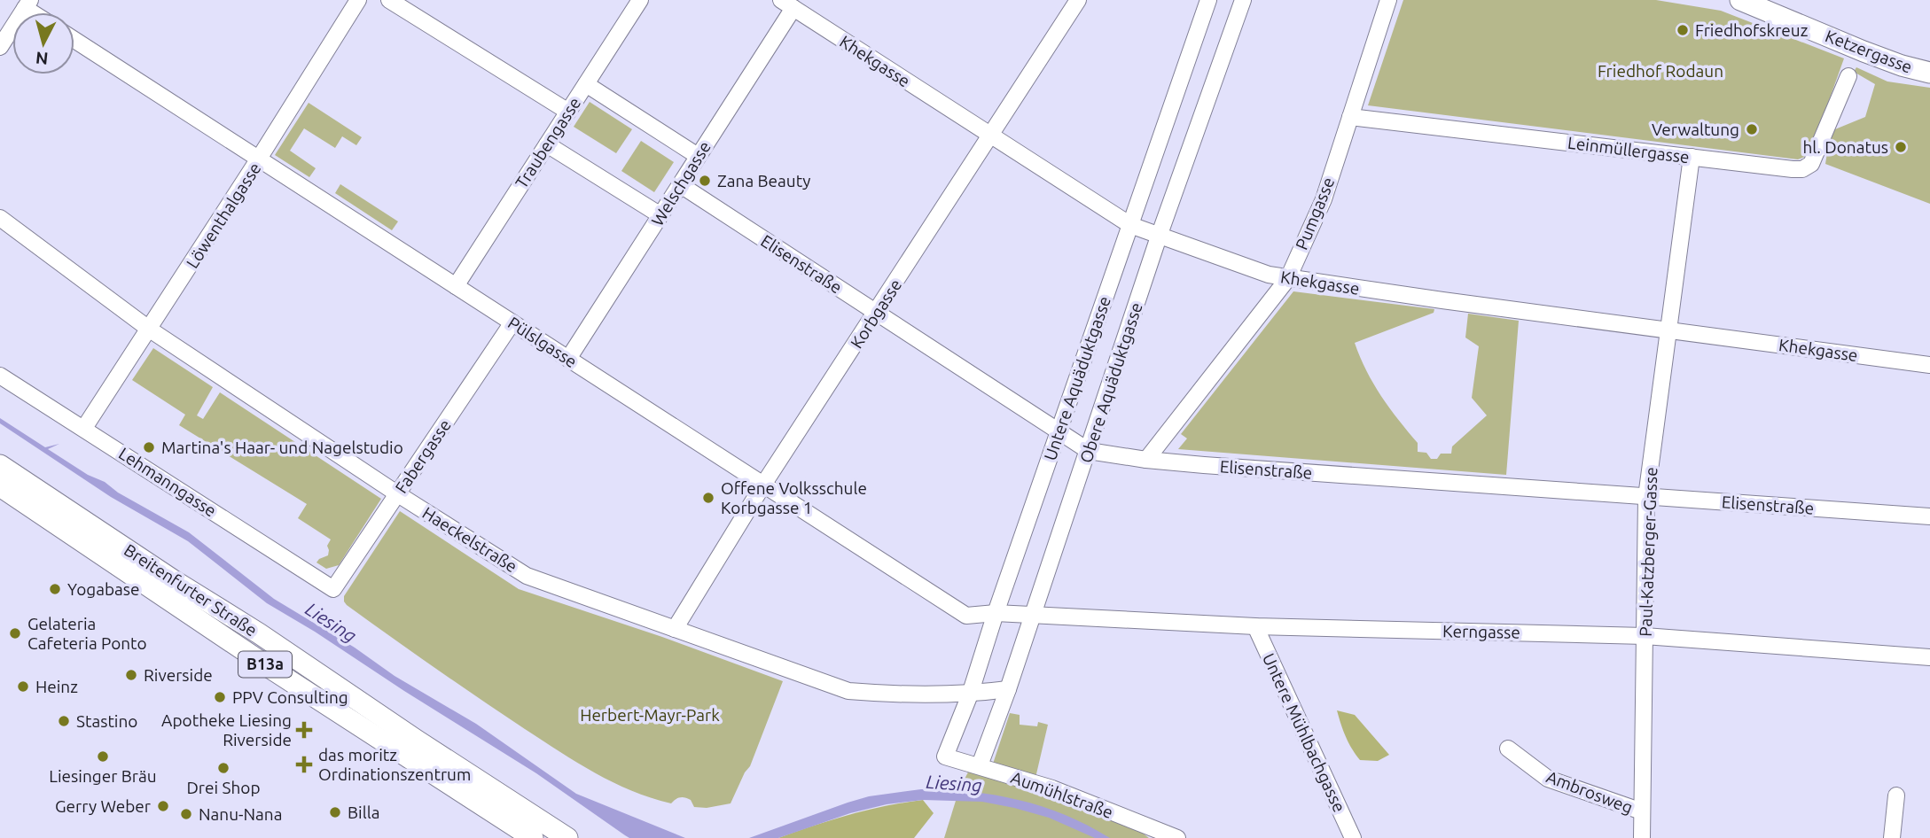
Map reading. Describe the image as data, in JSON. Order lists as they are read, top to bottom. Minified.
{"streets":{"main road":["Ketzergasse","Breitenfurter Straße","B13a"],"street":["Khekgasse","Traubengasse","Leinmüllergasse","Welschgasse","Pumgasse","Löwenthalgasse","Elisenstraße","Korbgasse","Pülslgasse","Untere Aquäduktgasse","Obere Aquäduktgasse","Fabergasse","Lehmanngasse","Haeckelstraße","Paul-Katzberger-Gasse","Kerngasse","Untere Mühlbachgasse","Ambrosweg","Aumühlstraße"]},"crossings":[["Khekgasse","Welschgasse"],["Khekgasse","Pumgasse"],["Khekgasse","Korbgasse"],["Khekgasse","Untere Aquäduktgasse"],["Khekgasse","Obere Aquäduktgasse"],["Khekgasse","Paul-Katzberger-Gasse"],["Traubengasse","Pülslgasse"],["Leinmüllergasse","Pumgasse"],["Leinmüllergasse","Paul-Katzberger-Gasse"],["Welschgasse","Elisenstraße"],["Welschgasse","Pülslgasse"],["Pumgasse","Elisenstraße"],["Löwenthalgasse","Pülslgasse"],["Löwenthalgasse","Lehmanngasse"],["Löwenthalgasse","Haeckelstraße"],["Elisenstraße","Korbgasse"],["Elisenstraße","Untere Aquäduktgasse"],["Elisenstraße","Obere Aquäduktgasse"],["Elisenstraße","Paul-Katzberger-Gasse"],["Korbgasse","Pülslgasse"],["Korbgasse","Haeckelstraße"],["Pülslgasse","Untere Aquäduktgasse"],["Pülslgasse","Obere Aquäduktgasse"],["Pülslgasse","Fabergasse"],["Pülslgasse","Kerngasse"],["Untere Aquäduktgasse","Haeckelstraße"],["Untere Aquäduktgasse","Aumühlstraße"],["Obere Aquäduktgasse","Haeckelstraße"],["Obere Aquäduktgasse","Kerngasse"],["Obere Aquäduktgasse","Aumühlstraße"],["Fabergasse","Lehmanngasse"],["Fabergasse","Haeckelstraße"],["Paul-Katzberger-Gasse","Kerngasse"],["Paul-Katzberger-Gasse","Ambrosweg"],["Kerngasse","Untere Mühlbachgasse"]],"water":["Liesing"],"parks":["Friedhof Rodaun","Herbert-Mayr-Park"],"places":{"other":["Friedhofskreuz","Verwaltung","hl. Donatus","Zana Beauty","Martina's Haar- und Nagelstudio","Offene Volksschule Korbgasse 1","Yogabase","Gelateria Cafeteria Ponto","Riverside","Heinz","PPV Consulting","Stastino","Liesinger Bräu","Drei Shop","Gerry Weber","Billa","Nanu-Nana"],"health":["Apotheke Liesing Riverside","das moritz Ordinationszentrum"]},"north":"bottom"}
